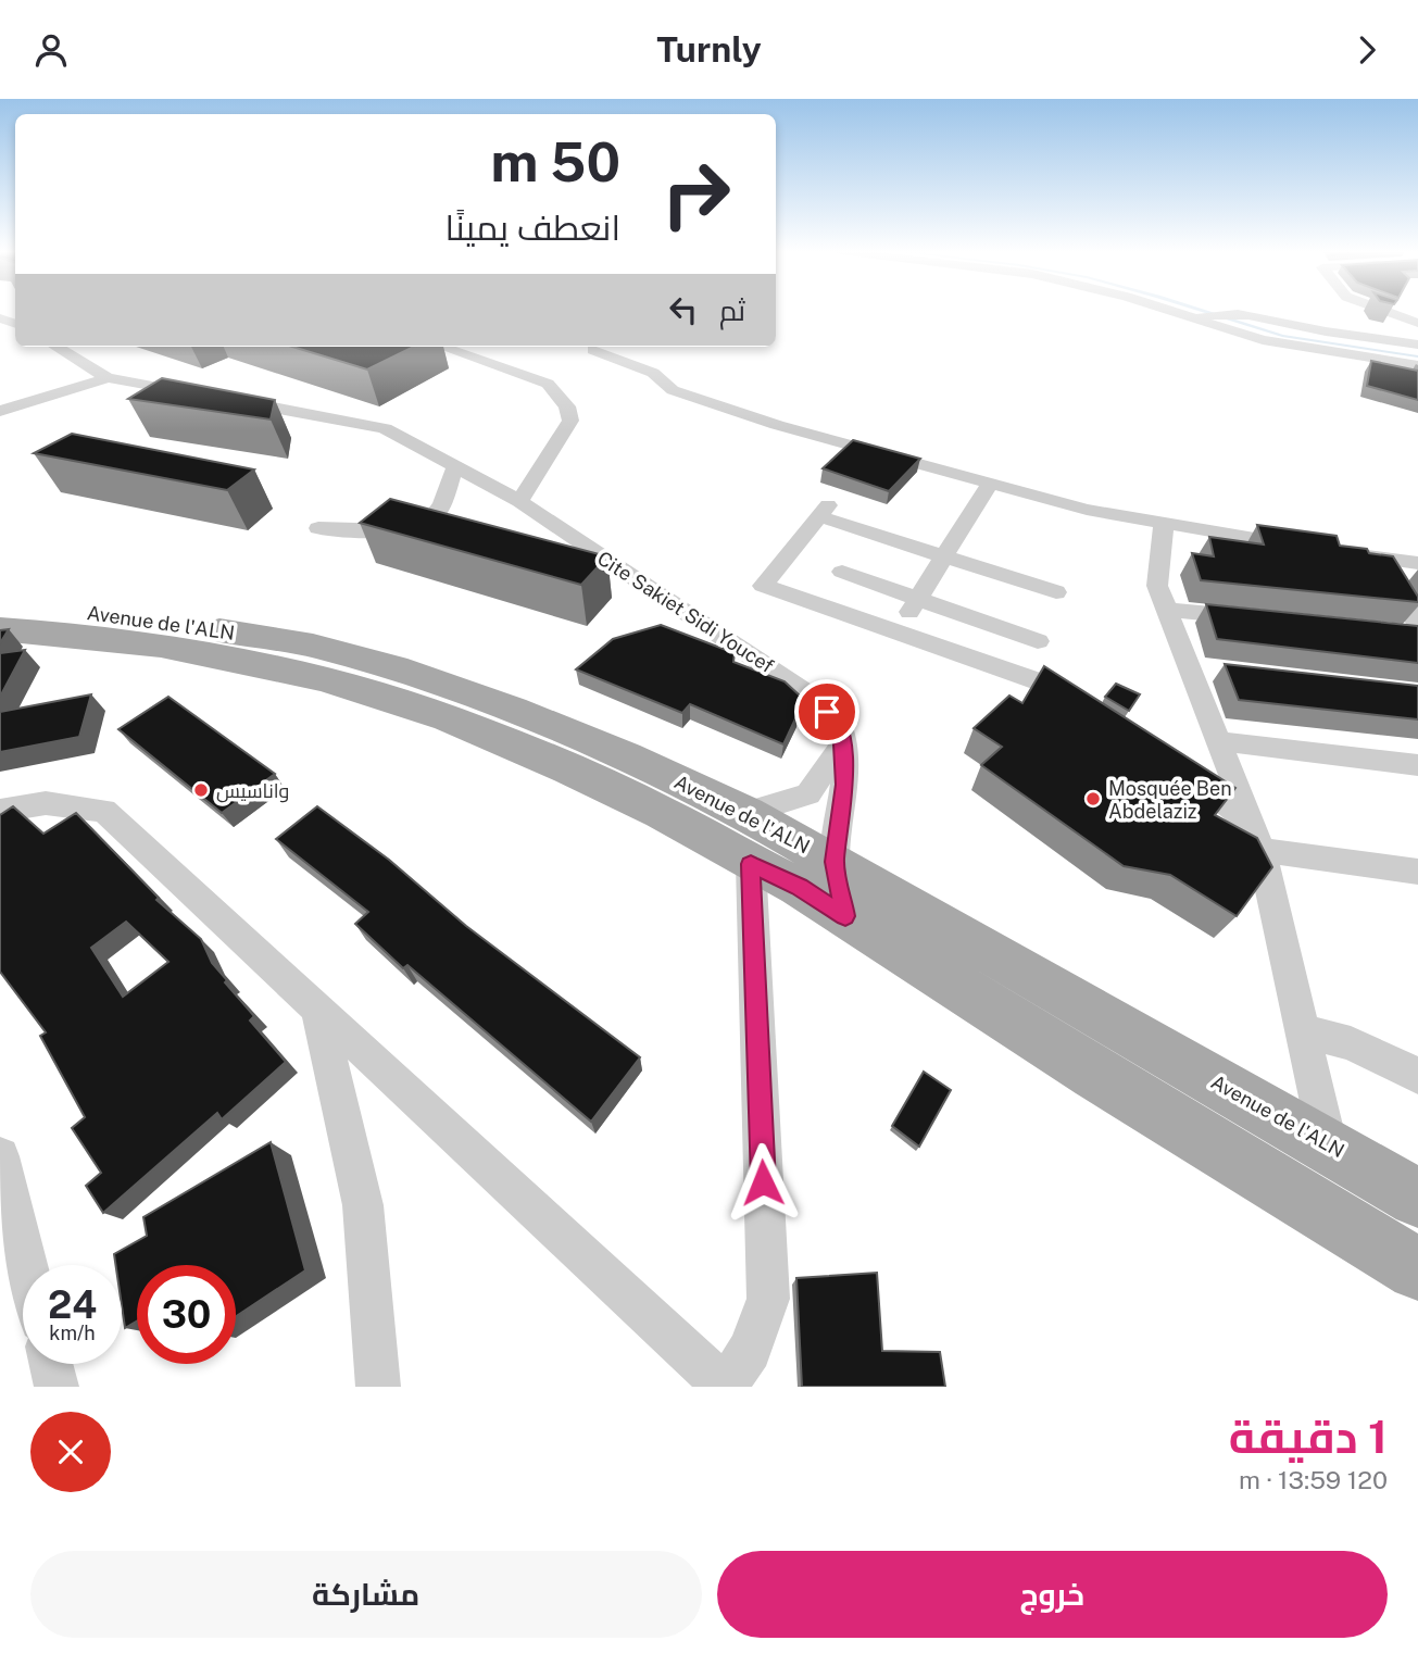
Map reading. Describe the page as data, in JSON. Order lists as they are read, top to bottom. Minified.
{"streets":{"main road":["Avenue de l'ALN"],"street":["Cite Sakiet Sidi Youcef"]},"places":["واناسيس","Mosquée Ben Abdelaziz"],"page":{"header":"Turnly","turn":["50 m","انعطف يمينًا"],"then":"ثم","speed":"24 km/h","limit":"30","heading":["1 دقيقة","120 m · 13:59"],"buttons":["خروج","مشاركة"]}}
